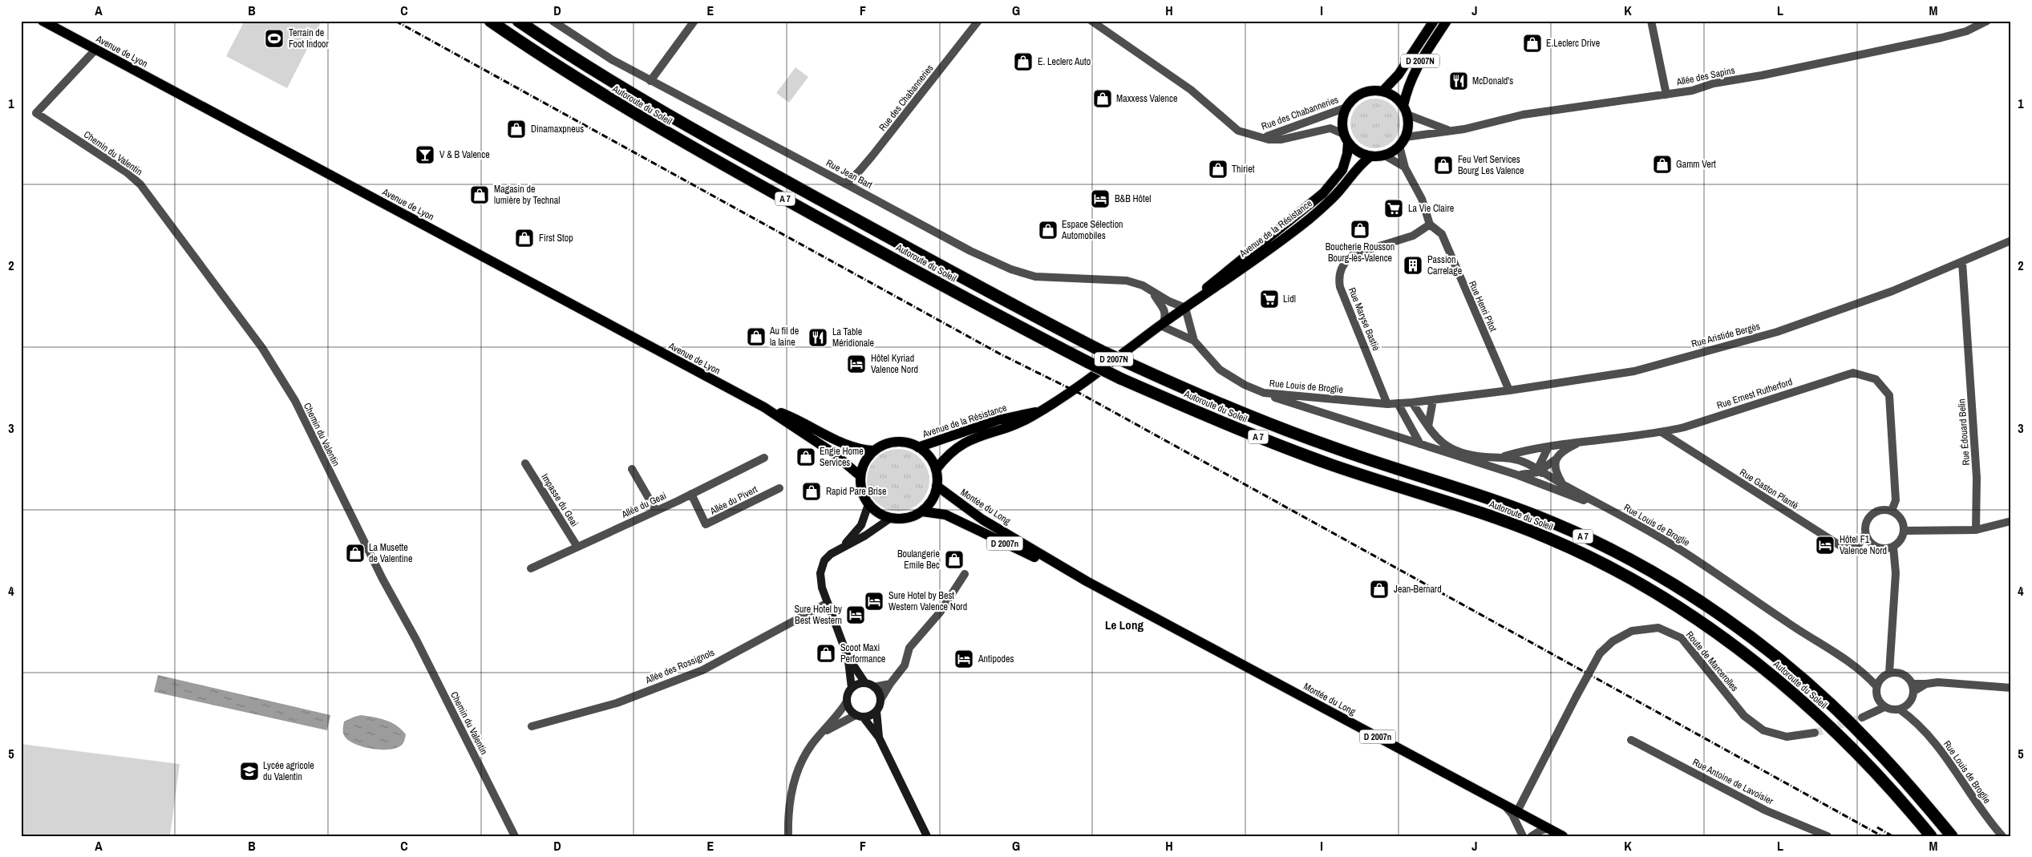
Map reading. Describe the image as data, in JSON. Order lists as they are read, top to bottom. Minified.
{"streets":{"highway":["Autoroute du Soleil","A 7"],"main road":["Avenue de Lyon","D 2007N","Avenue de la Résistance","Montée du Long","D 2007n"],"street":["Allée des Sapins","Rue des Chabanneries","Chemin du Valentin","Rue Jean Bart","Rue Henri Pitot","Rue Maryse Bastié","Rue Aristide Bergès","Rue Louis de Broglie","Rue Ernest Rutherford","Rue Édouard Belin","Rue Gaston Planté","Impasse du Geai","Allée du Pivert","Allée du Geai","Route de Marcerolles","Allée des Rossignols","Rue Antoine de Lavoisier"]},"crossings":[["Avenue de Lyon","Chemin du Valentin"],["Avenue de Lyon","Avenue de la Résistance"],["Avenue de Lyon","Montée du Long"],["D 2007N","Allée des Sapins"],["D 2007N","Rue des Chabanneries"],["D 2007N","Avenue de la Résistance"],["D 2007N","Rue Henri Pitot"],["Allée des Sapins","Rue des Chabanneries"],["Allée des Sapins","Avenue de la Résistance"],["Allée des Sapins","Rue Henri Pitot"],["Rue des Chabanneries","Rue Jean Bart"],["Rue des Chabanneries","Avenue de la Résistance"],["Rue des Chabanneries","Rue Henri Pitot"],["Rue Jean Bart","Avenue de la Résistance"],["Rue Jean Bart","Rue Louis de Broglie"],["Avenue de la Résistance","Rue Henri Pitot"],["Avenue de la Résistance","Rue Louis de Broglie"],["Avenue de la Résistance","Montée du Long"],["Rue Henri Pitot","Rue Maryse Bastié"],["Rue Henri Pitot","Rue Aristide Bergès"],["Rue Maryse Bastié","Rue Louis de Broglie"],["Rue Aristide Bergès","Rue Louis de Broglie"],["Rue Aristide Bergès","Rue Édouard Belin"],["Rue Louis de Broglie","Rue Ernest Rutherford"],["Rue Ernest Rutherford","Rue Gaston Planté"],["Impasse du Geai","Allée du Geai"],["Allée du Pivert","Allée du Geai"],["Montée du Long","Route de Marcerolles"]],"districts":["Le Long"],"places":{"sports":["Terrain de Foot Indoor"],"shop":["E.Leclerc Drive","E. Leclerc Auto","Maxxess Valence","Dinamaxpneus","Gamm Vert","Feu Vert Services Bourg Les Valence","Thiriet","Magasin de lumière by Technal","Boucherie Rousson Bourg-lès-Valence","Espace Sélection Automobiles","First Stop","Au fil de la laine","Engie Home Services","Rapid Pare Brise","La Musette de Valentine","Boulangerie Emile Bec","Jean-Bernard","Scoot Maxi Performance"],"restaurant":["McDonald's","La Table Méridionale"],"bar":["V & B Valence"],"hotel":["B&B Hôtel","Hôtel Kyriad Valence Nord","Hôtel F1 Valence Nord","Sure Hotel by Best Western Valence Nord","Sure Hotel by Best Western","Antipodes"],"supermarket":["La Vie Claire","Lidl"],"building":["Passion Carrelage"],"school or university":["Lycée agricole du Valentin"]},"grid":{"columns":["A","B","C","D","E","F","G","H","I","J","K","L","M"],"rows":["1","2","3","4","5"]}}
